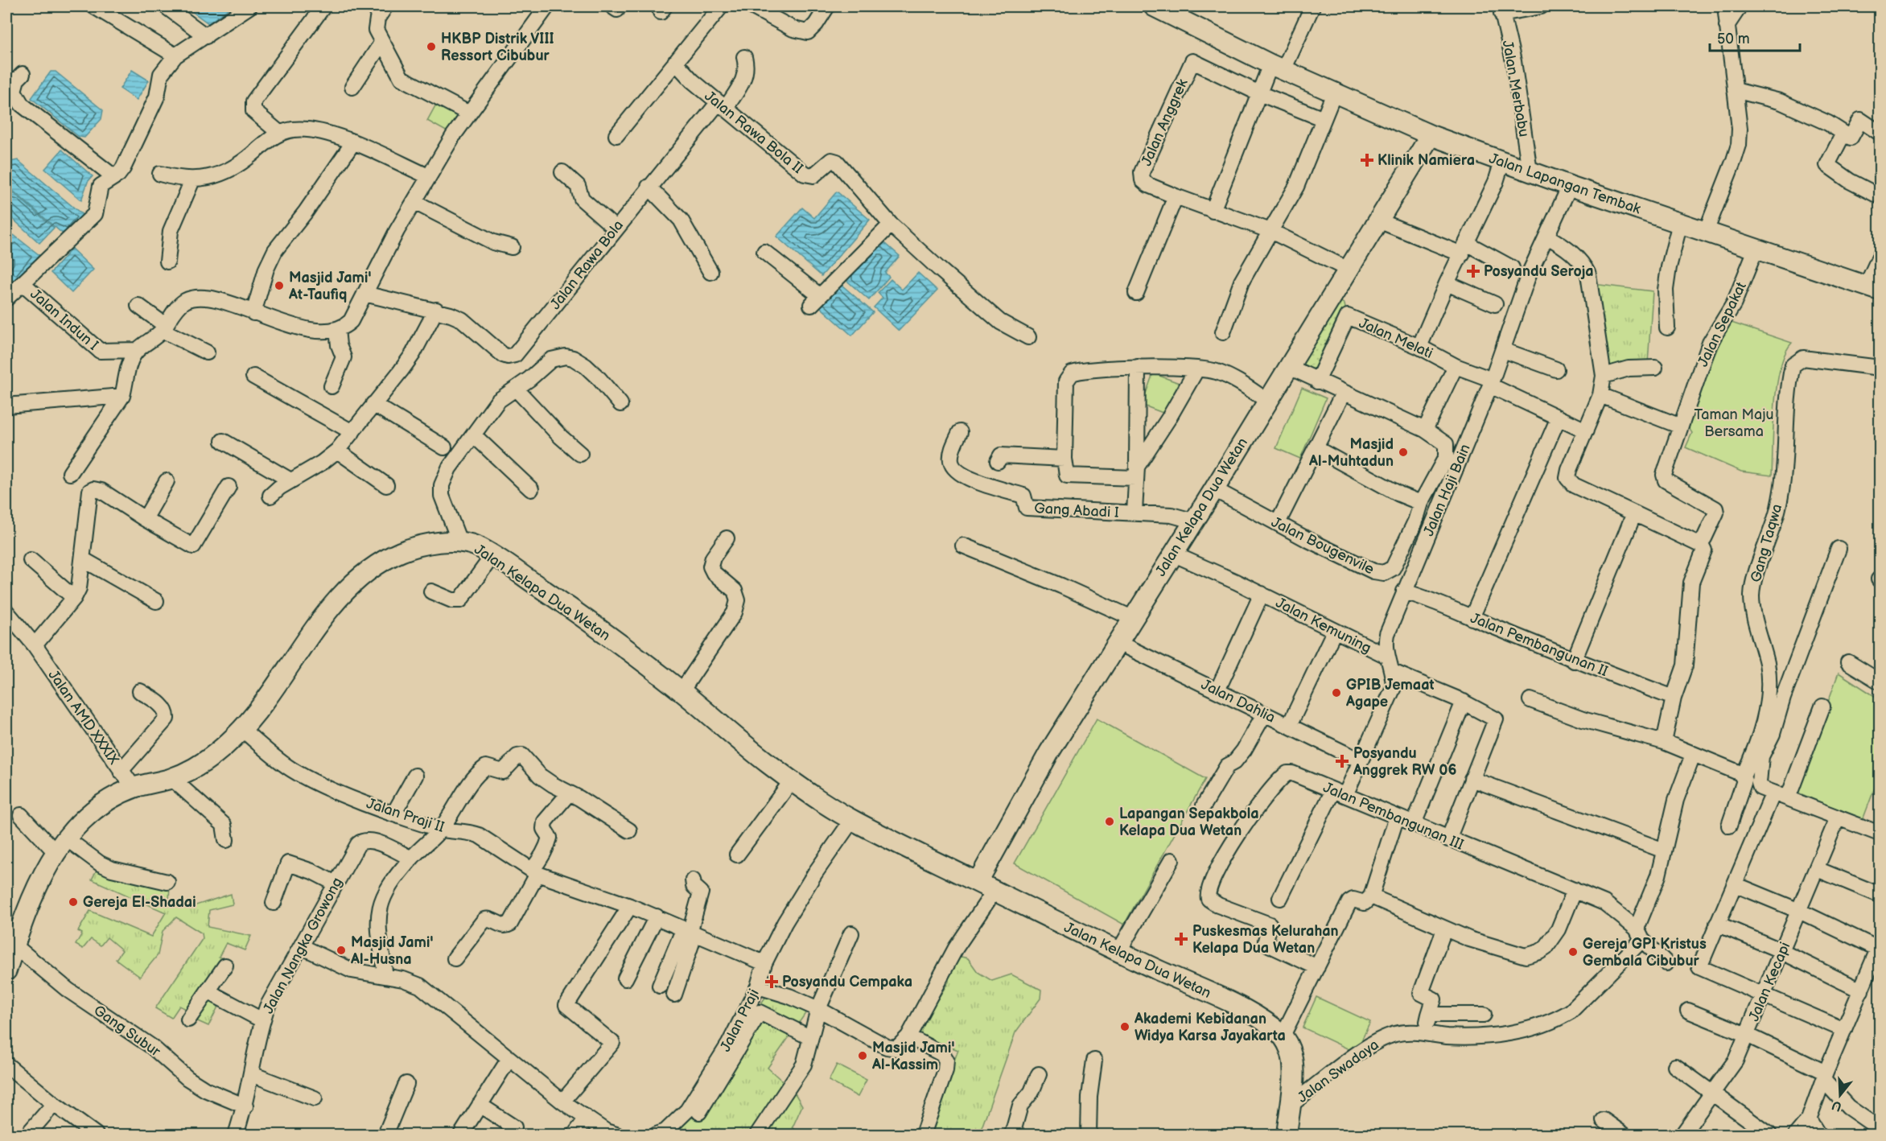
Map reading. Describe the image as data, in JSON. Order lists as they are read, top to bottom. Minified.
{"streets":{"street":["Jalan Merbabu","Jalan Anggrek","Jalan Rawa Bola II","Jalan Lapangan Tembak","Jalan Rawa Bola","Jalan Indun I","Jalan Sepakat","Jalan Melati","Jalan Haji Bain","Jalan Kelapa Dua Wetan","Gang Abadi I","Gang Taqwa","Jalan Bougenvile","Jalan Kemuning","Jalan Pembangunan II","Jalan Dahlia","Jalan AMD XXXIX","Jalan Praji II","Jalan Pembangunan III","Jalan Nangka Growong","Jalan Kecapi","Jalan Praji","Gang Subur","Jalan Swadaya"]},"crossings":[["Jalan Merbabu","Jalan Lapangan Tembak"],["Jalan Anggrek","Jalan Kelapa Dua Wetan"],["Jalan Rawa Bola II","Jalan Rawa Bola"],["Jalan Lapangan Tembak","Jalan Sepakat"],["Jalan Lapangan Tembak","Jalan Haji Bain"],["Jalan Lapangan Tembak","Jalan Kelapa Dua Wetan"],["Jalan Melati","Jalan Haji Bain"],["Jalan Haji Bain","Jalan Kemuning"],["Jalan Haji Bain","Jalan Pembangunan II"],["Jalan Haji Bain","Jalan Dahlia"],["Jalan Haji Bain","Jalan Pembangunan III"],["Jalan Kelapa Dua Wetan","Gang Abadi I"],["Jalan Kelapa Dua Wetan","Jalan Bougenvile"],["Jalan Kelapa Dua Wetan","Jalan Kemuning"],["Jalan Kelapa Dua Wetan","Jalan Dahlia"],["Jalan Kelapa Dua Wetan","Jalan AMD XXXIX"],["Jalan Kelapa Dua Wetan","Jalan Praji II"],["Jalan Kelapa Dua Wetan","Jalan Praji"],["Jalan Kelapa Dua Wetan","Gang Subur"],["Jalan Kemuning","Jalan Dahlia"],["Jalan Praji II","Jalan Praji"],["Jalan Pembangunan III","Jalan Swadaya"],["Jalan Nangka Growong","Gang Subur"]],"parks":["Taman Maju Bersama"],"places":{"other":["HKBP Distrik VIII Ressort Cibubur","Masjid Jami' At-Taufiq","Masjid Al-Muhtadun","GPIB Jemaat Agape","Lapangan Sepakbola Kelapa Dua Wetan","Gereja El-Shadai","Masjid Jami' Al-Husna","Gereja GPI Kristus Gembala Cibubur","Akademi Kebidanan Widya Karsa Jayakarta","Masjid Jami' Al-Kassim"],"health":["Klinik Namiera","Posyandu Seroja","Posyandu Anggrek RW 06","Puskesmas Kelurahan Kelapa Dua Wetan","Posyandu Cempaka"]},"scale_bar":"50 m","north":"bottom"}
